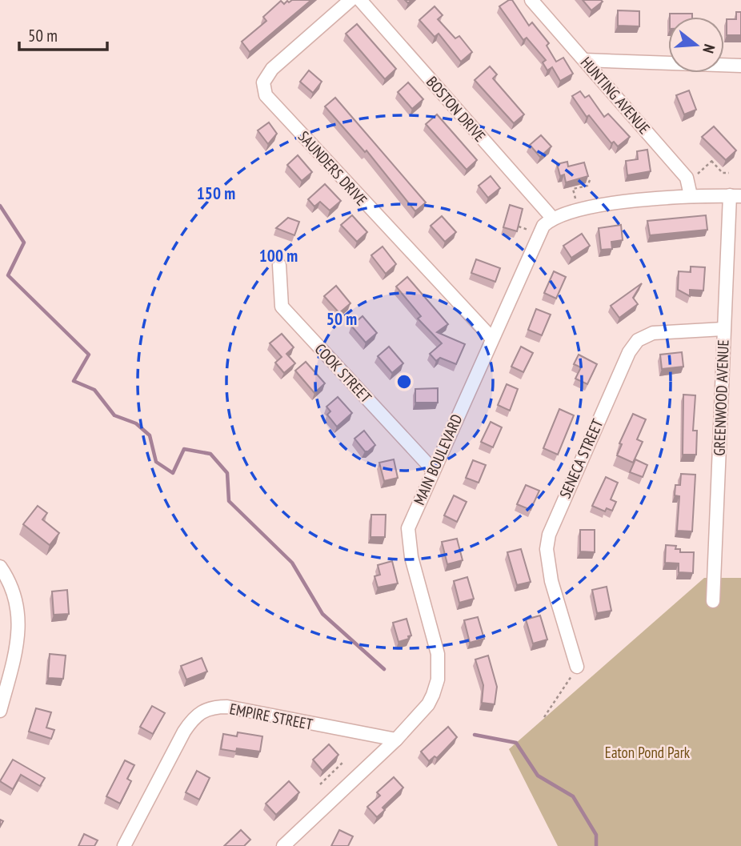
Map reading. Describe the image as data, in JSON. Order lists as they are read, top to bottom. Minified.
{"streets":{"street":["HUNTING AVENUE","BOSTON DRIVE","SAUNDERS DRIVE","COOK STREET","GREENWOOD AVENUE","SENECA STREET","MAIN BOULEVARD","EMPIRE STREET"]},"crossings":[["BOSTON DRIVE","MAIN BOULEVARD"],["SAUNDERS DRIVE","MAIN BOULEVARD"],["COOK STREET","MAIN BOULEVARD"],["GREENWOOD AVENUE","SENECA STREET"],["MAIN BOULEVARD","EMPIRE STREET"]],"parks":["Eaton Pond Park"],"scale_bar":"50 m","north":"right","rings":["150 m","100 m","50 m"]}
